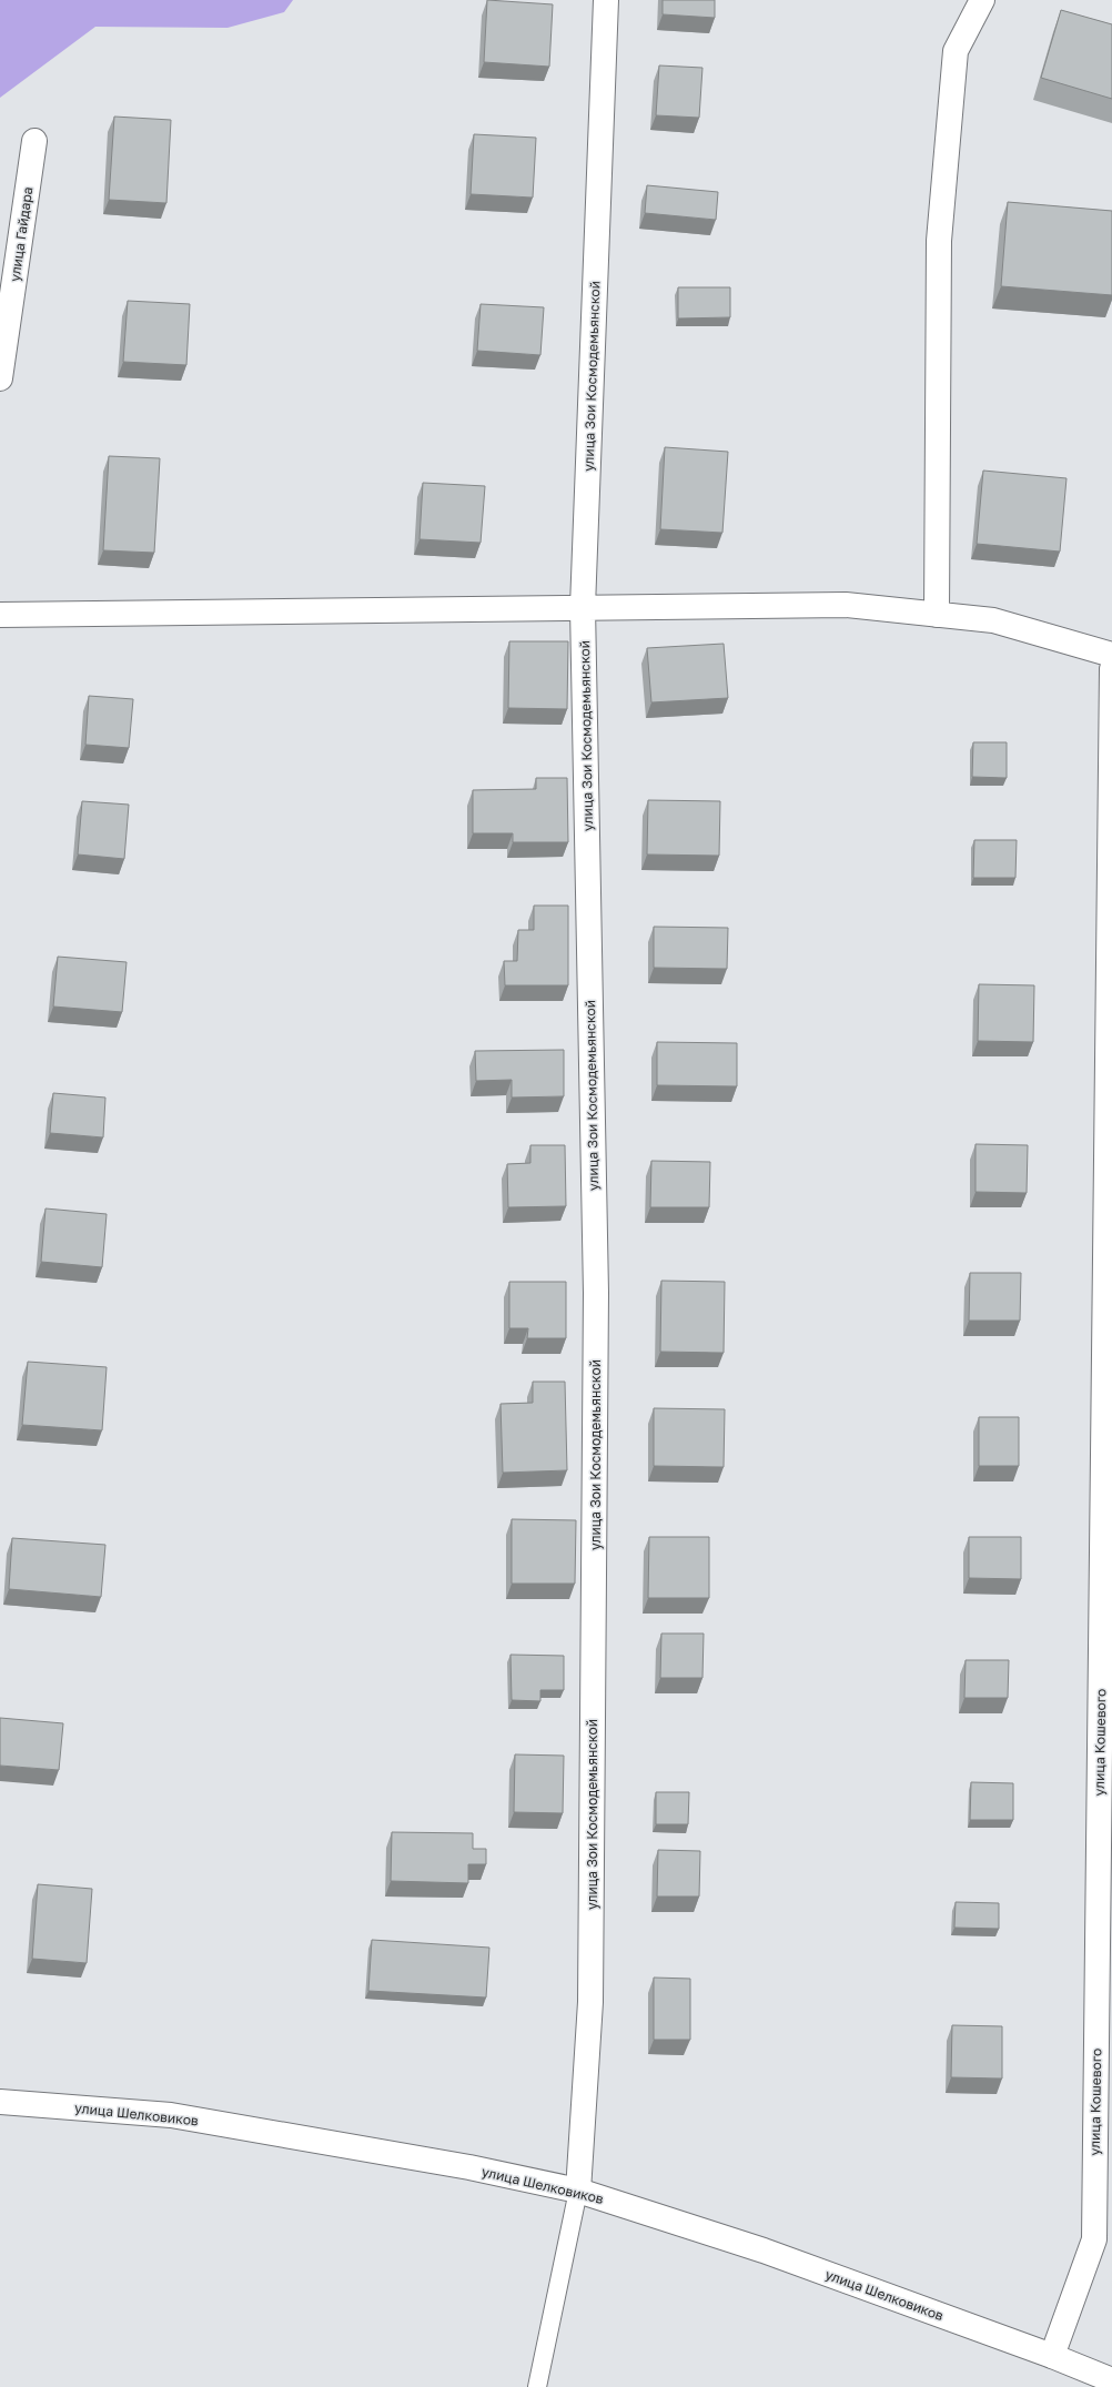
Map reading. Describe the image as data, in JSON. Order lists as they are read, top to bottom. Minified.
{"streets":{"street":["улица Гайдара","улица Зои Космодемьянской","улица Кошевого","улица Шелковиков"]},"crossings":[["улица Зои Космодемьянской","улица Шелковиков"],["улица Кошевого","улица Шелковиков"]]}
